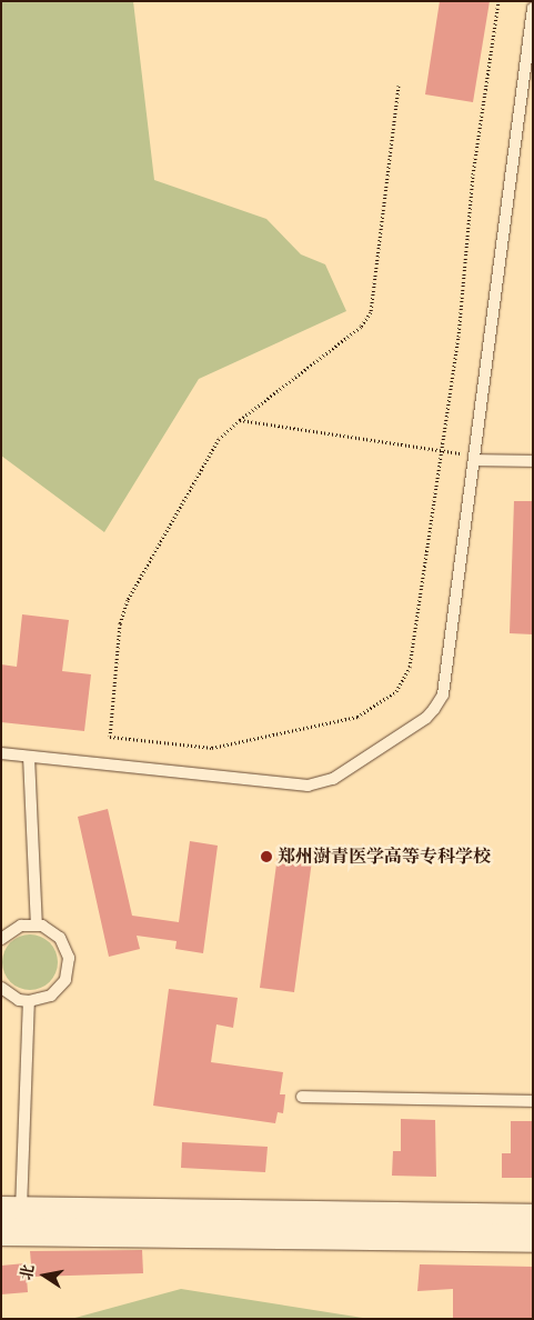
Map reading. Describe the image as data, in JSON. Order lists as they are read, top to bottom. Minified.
{"places":["郑州澍青医学高等专科学校"],"north":"left"}
